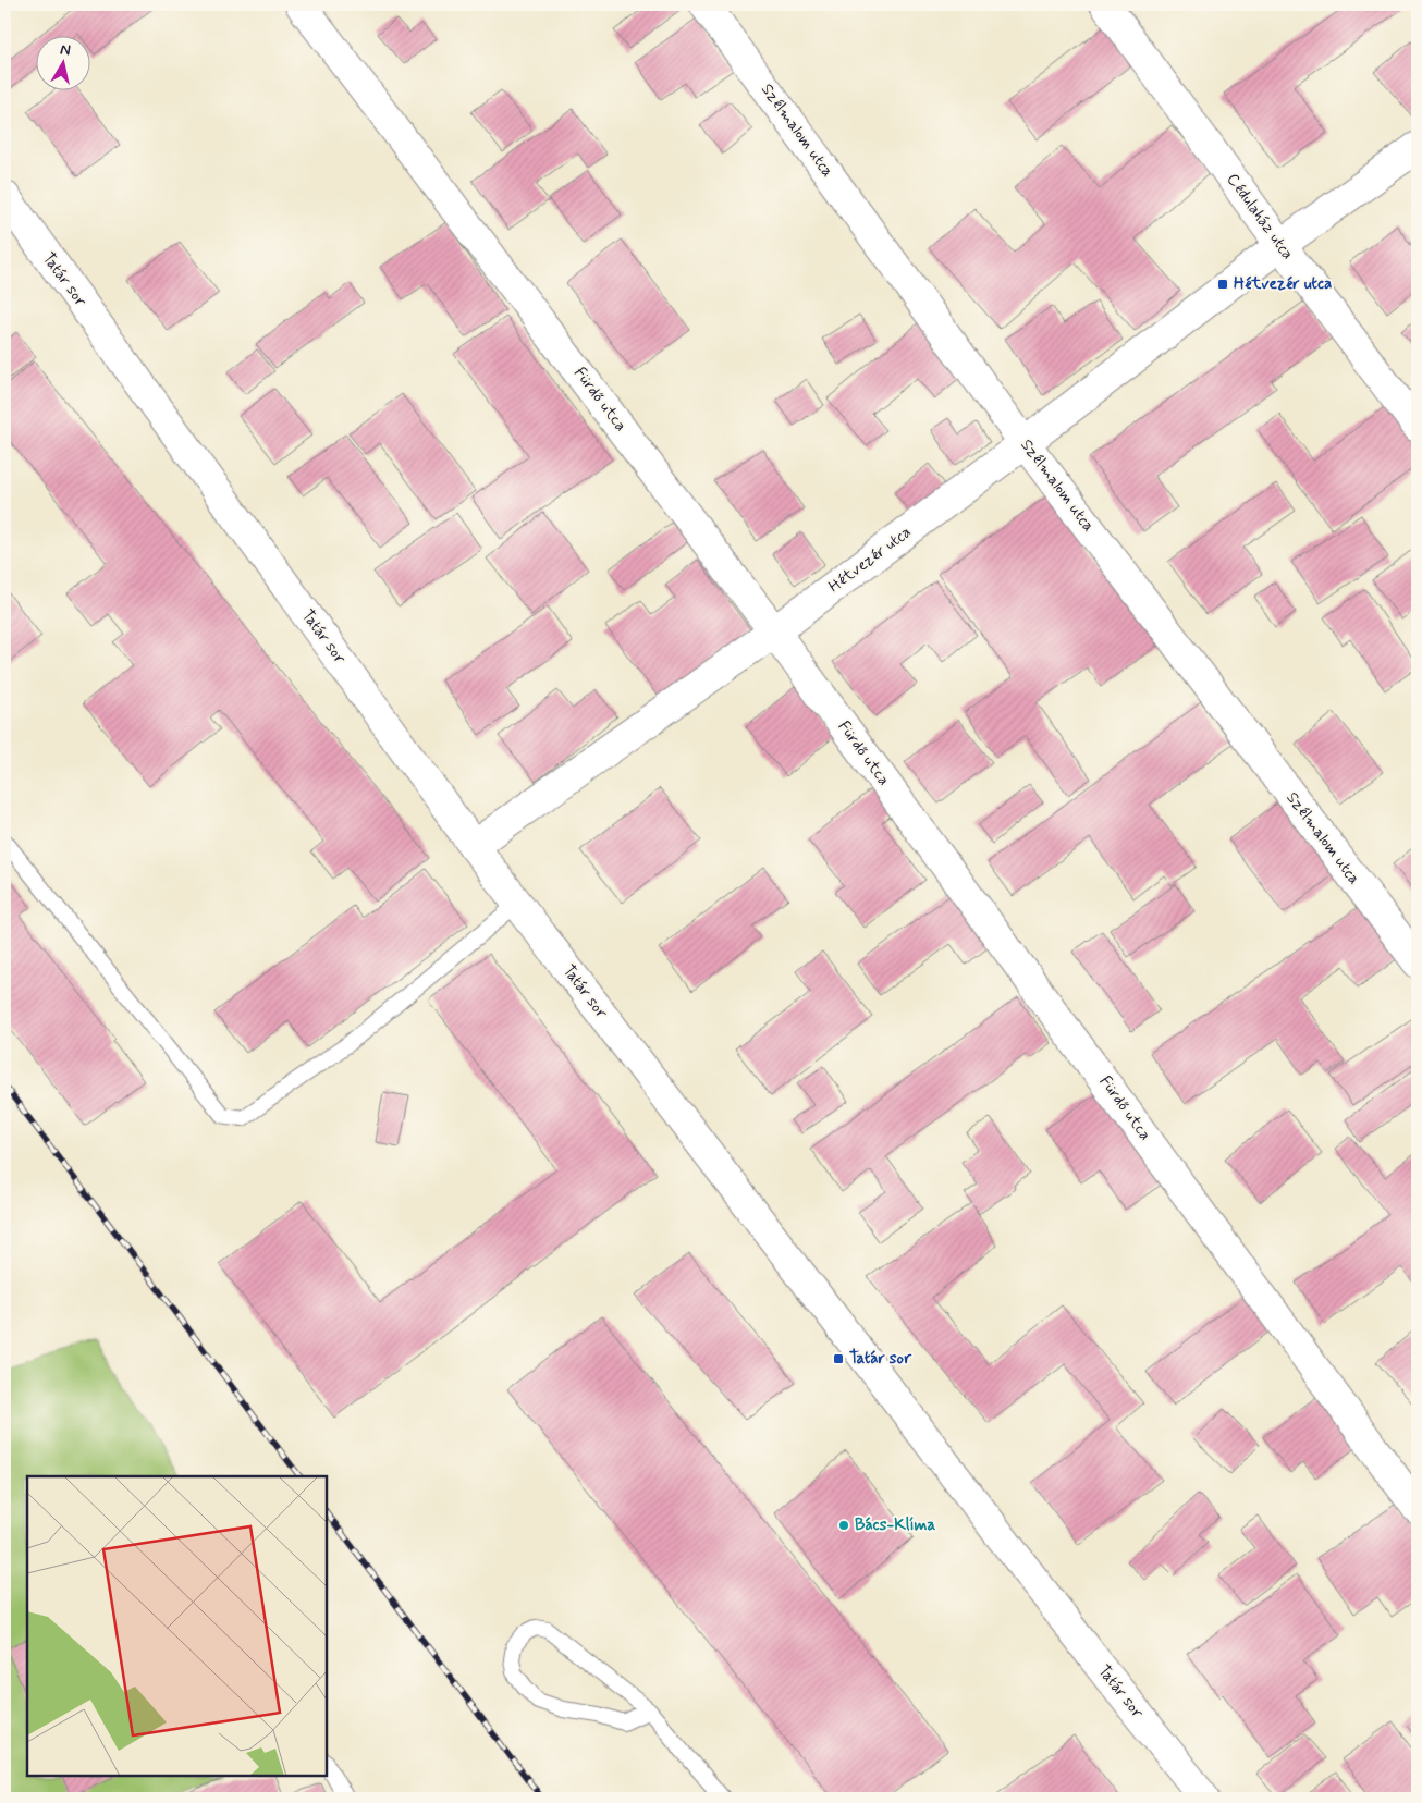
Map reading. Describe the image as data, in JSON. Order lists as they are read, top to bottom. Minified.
{"streets":{"street":["Szélmalom utca","Cédulaház utca","Tatár sor","Fürdő utca","Hétvezér utca"]},"crossings":[["Szélmalom utca","Hétvezér utca"],["Cédulaház utca","Hétvezér utca"],["Tatár sor","Hétvezér utca"],["Fürdő utca","Hétvezér utca"]],"places":{"transit":["Hétvezér utca","Tatár sor"],"other":["Bács-Klíma"]},"north":"top"}
